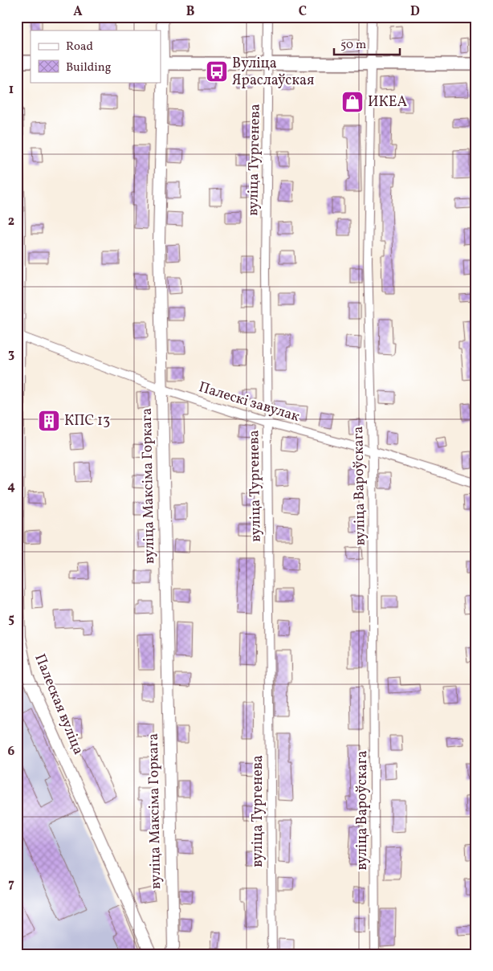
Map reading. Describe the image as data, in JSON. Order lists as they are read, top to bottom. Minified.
{"streets":{"street":["вуліца Тургенева","Палескі завулак","вуліца Максіма Горкага","вуліца Вароўскага","Палеская вуліца"]},"crossings":[["вуліца Тургенева","Палескі завулак"],["Палескі завулак","вуліца Максіма Горкага"],["Палескі завулак","вуліца Вароўскага"],["Палескі завулак","Палеская вуліца"]],"places":{"bus stop":["Вуліца Яраслаўская"],"shop":["ИКЕА"],"building":["КПС 13"]},"legend":["Road","Building"],"scale_bar":"50 m","grid":{"columns":["A","B","C","D"],"rows":["1","2","3","4","5","6","7"]}}
